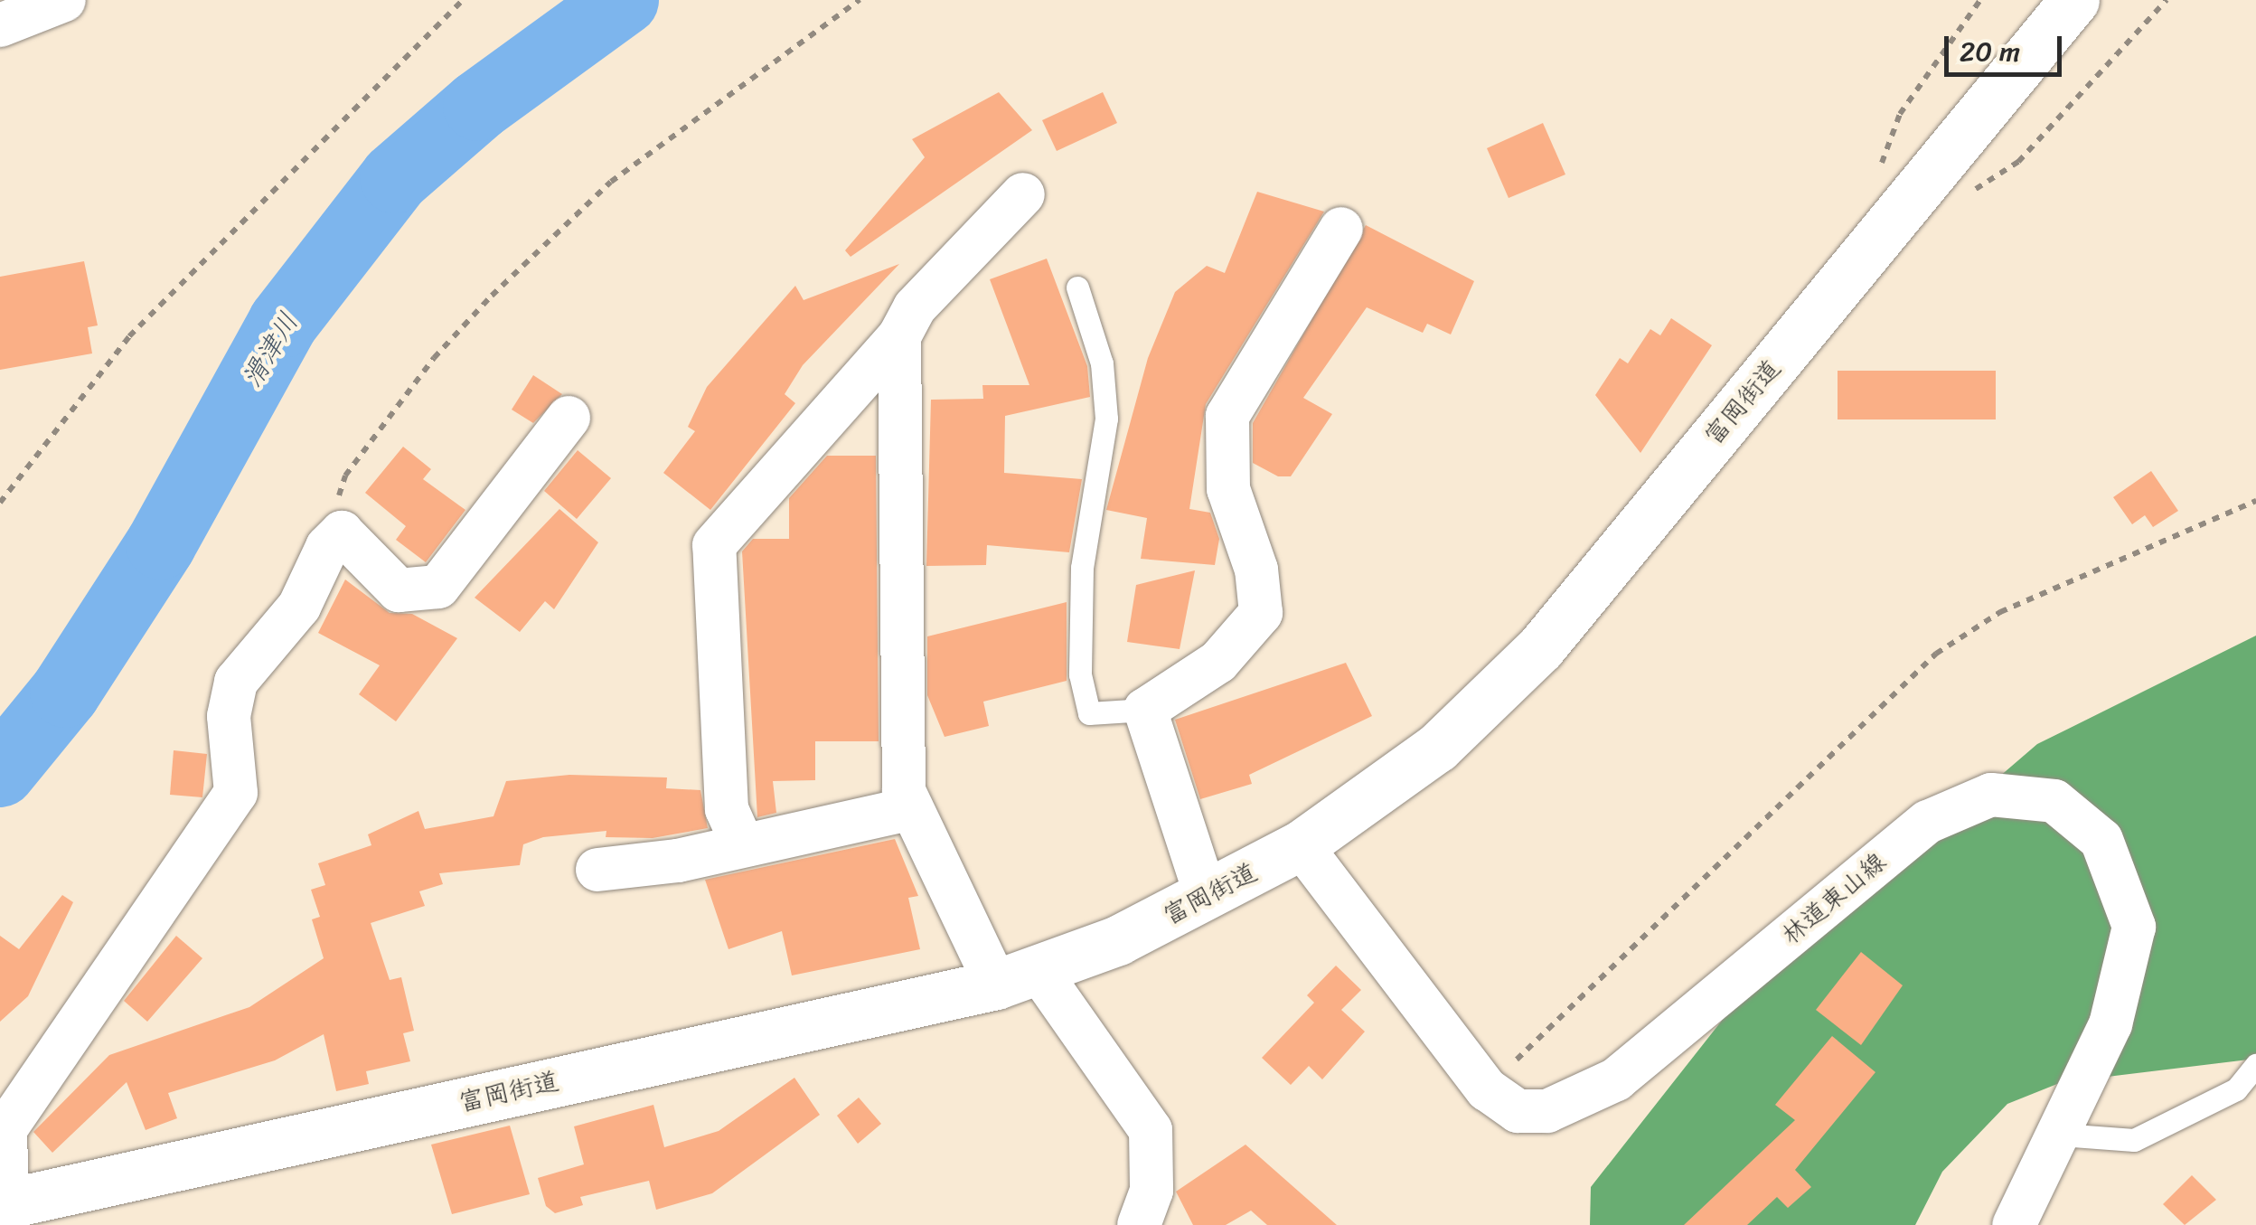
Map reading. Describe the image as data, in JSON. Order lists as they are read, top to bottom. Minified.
{"streets":{"street":["富岡街道","林道東山線"]},"crossings":[["富岡街道","林道東山線"]],"water":["滑津川"],"scale_bar":"20 m"}
